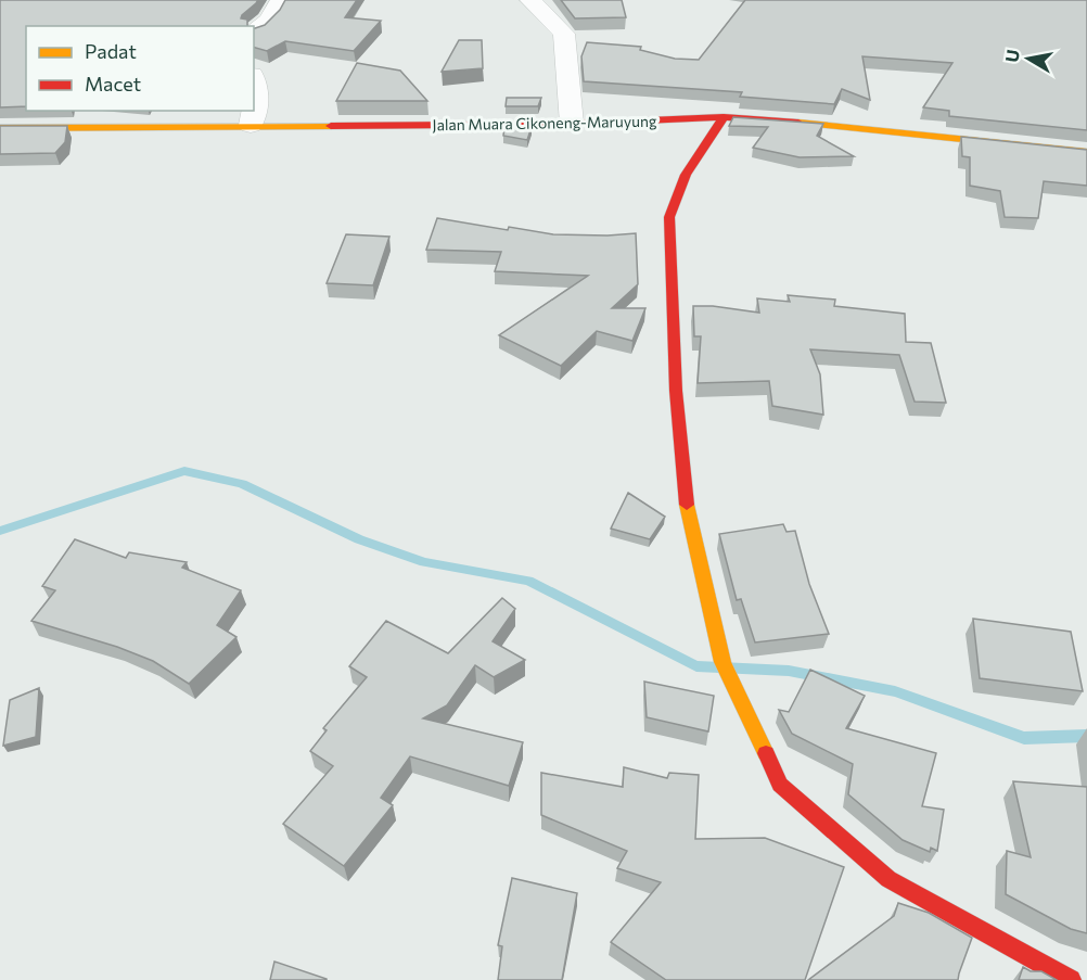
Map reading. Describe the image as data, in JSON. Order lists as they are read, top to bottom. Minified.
{"streets":{"street":["Jalan Muara Cikoneng-Maruyung"]},"legend":["Padat","Macet"],"north":"left"}
